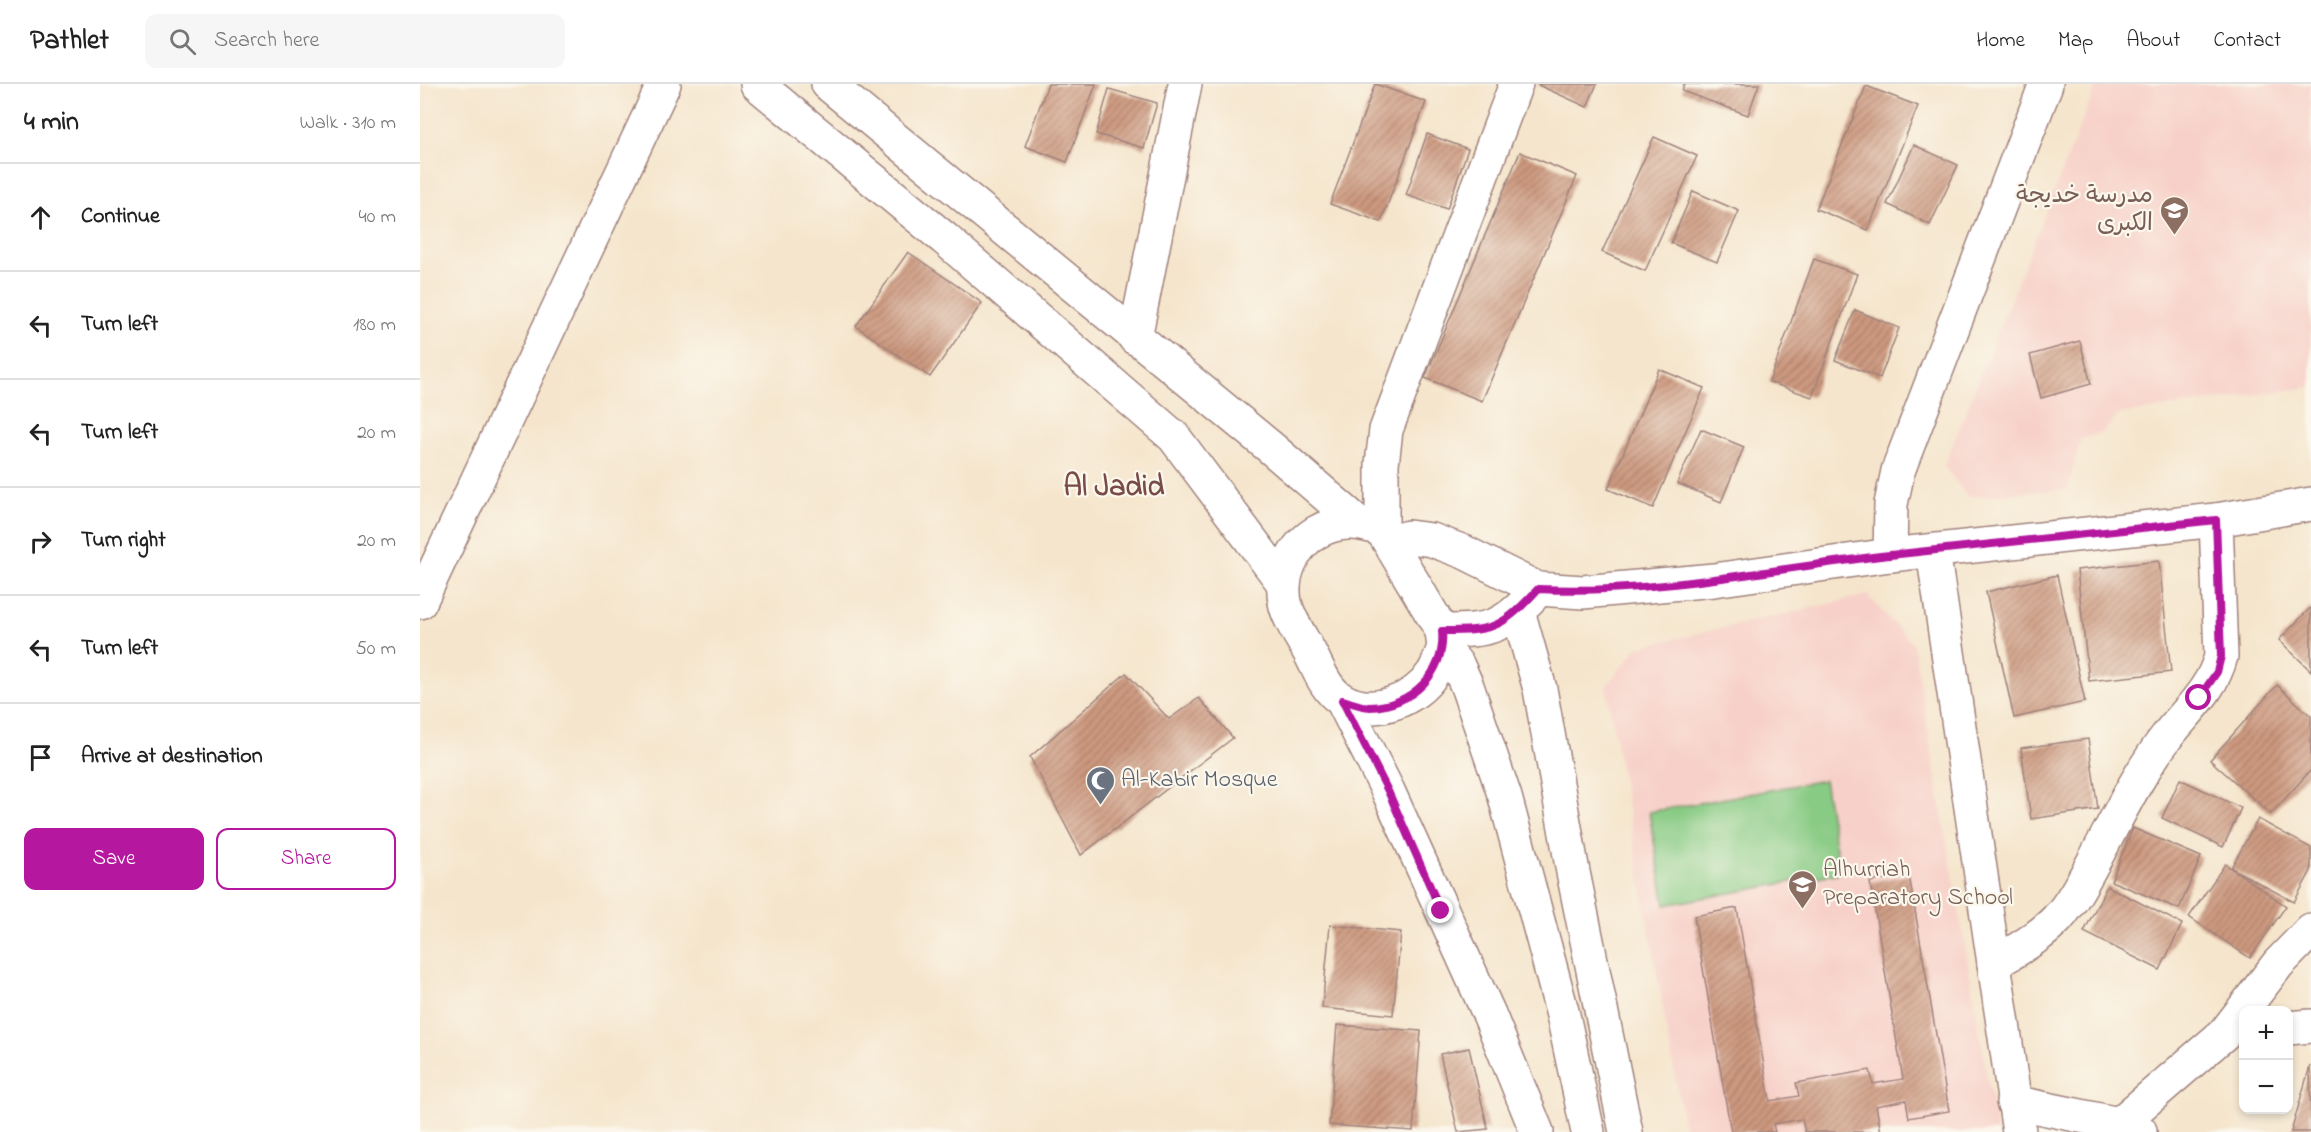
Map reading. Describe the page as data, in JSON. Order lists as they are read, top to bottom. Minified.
{"districts":["Al Jadid"],"places":{"school or university":["مدرسة خديجة الكبرى","Alhurriah Preparatory School"],"mosque":["Al-Kabir Mosque"]},"page":{"header":"Pathlet","search":"Search here","nav":["Home","Map","About","Contact"],"heading":["4 min","Walk · 310 m"],"list":[["Continue","40 m"],["Turn left","180 m"],["Turn left","20 m"],["Turn right","20 m"],["Turn left","50 m"],"Arrive at destination"],"buttons":["Save","Share"],"map_buttons":["+","−"]}}
